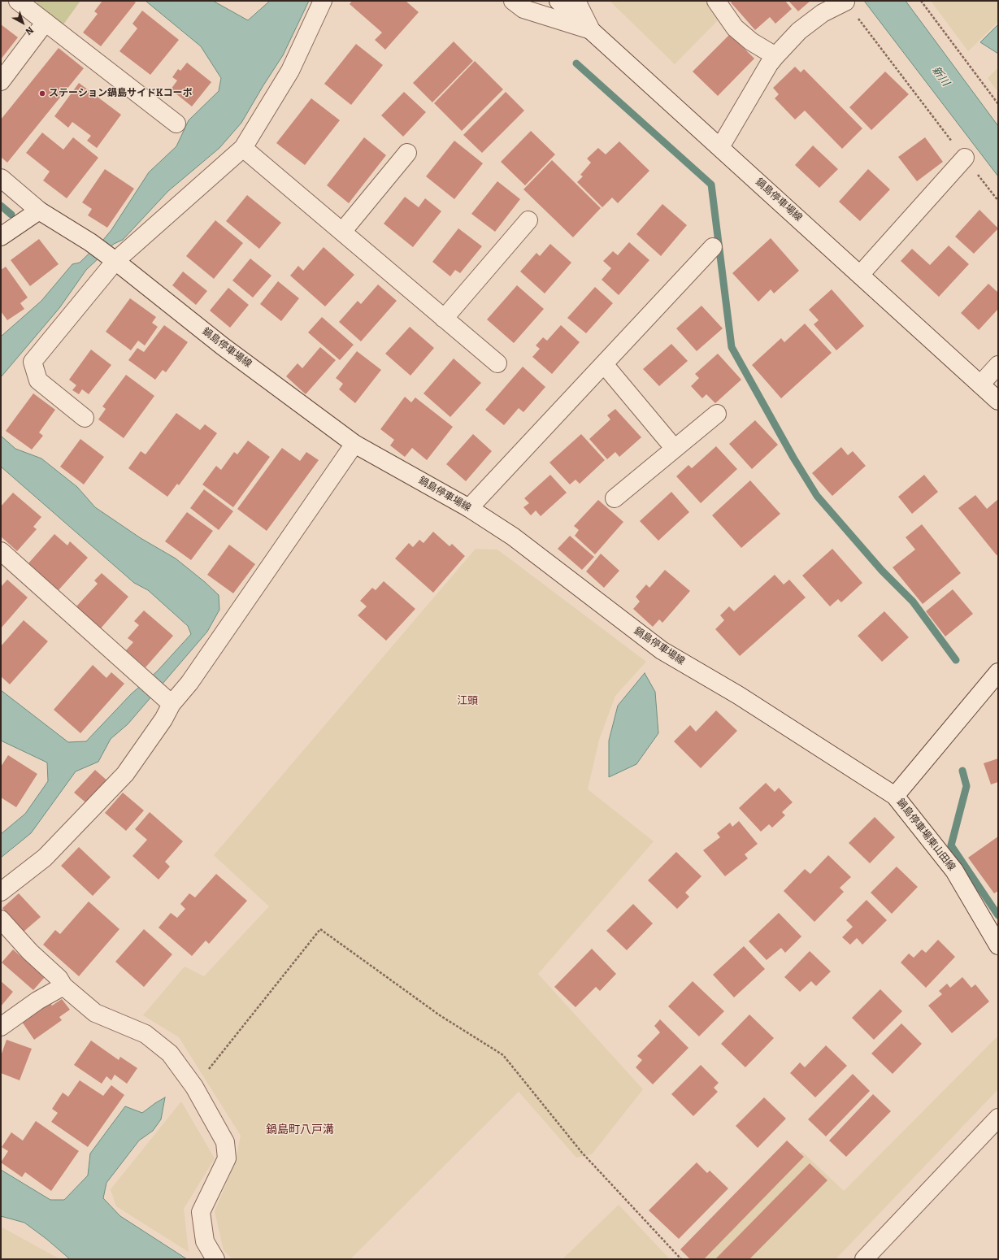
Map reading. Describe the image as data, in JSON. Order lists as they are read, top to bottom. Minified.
{"streets":{"street":["鍋島停車場線","鍋島停車場東山田線"]},"crossings":[["鍋島停車場線","鍋島停車場東山田線"]],"districts":["江頭","鍋島町八戸溝"],"water":["新川"],"places":["ステーション鍋島サイドKコーポ"],"north":"bottom right"}
